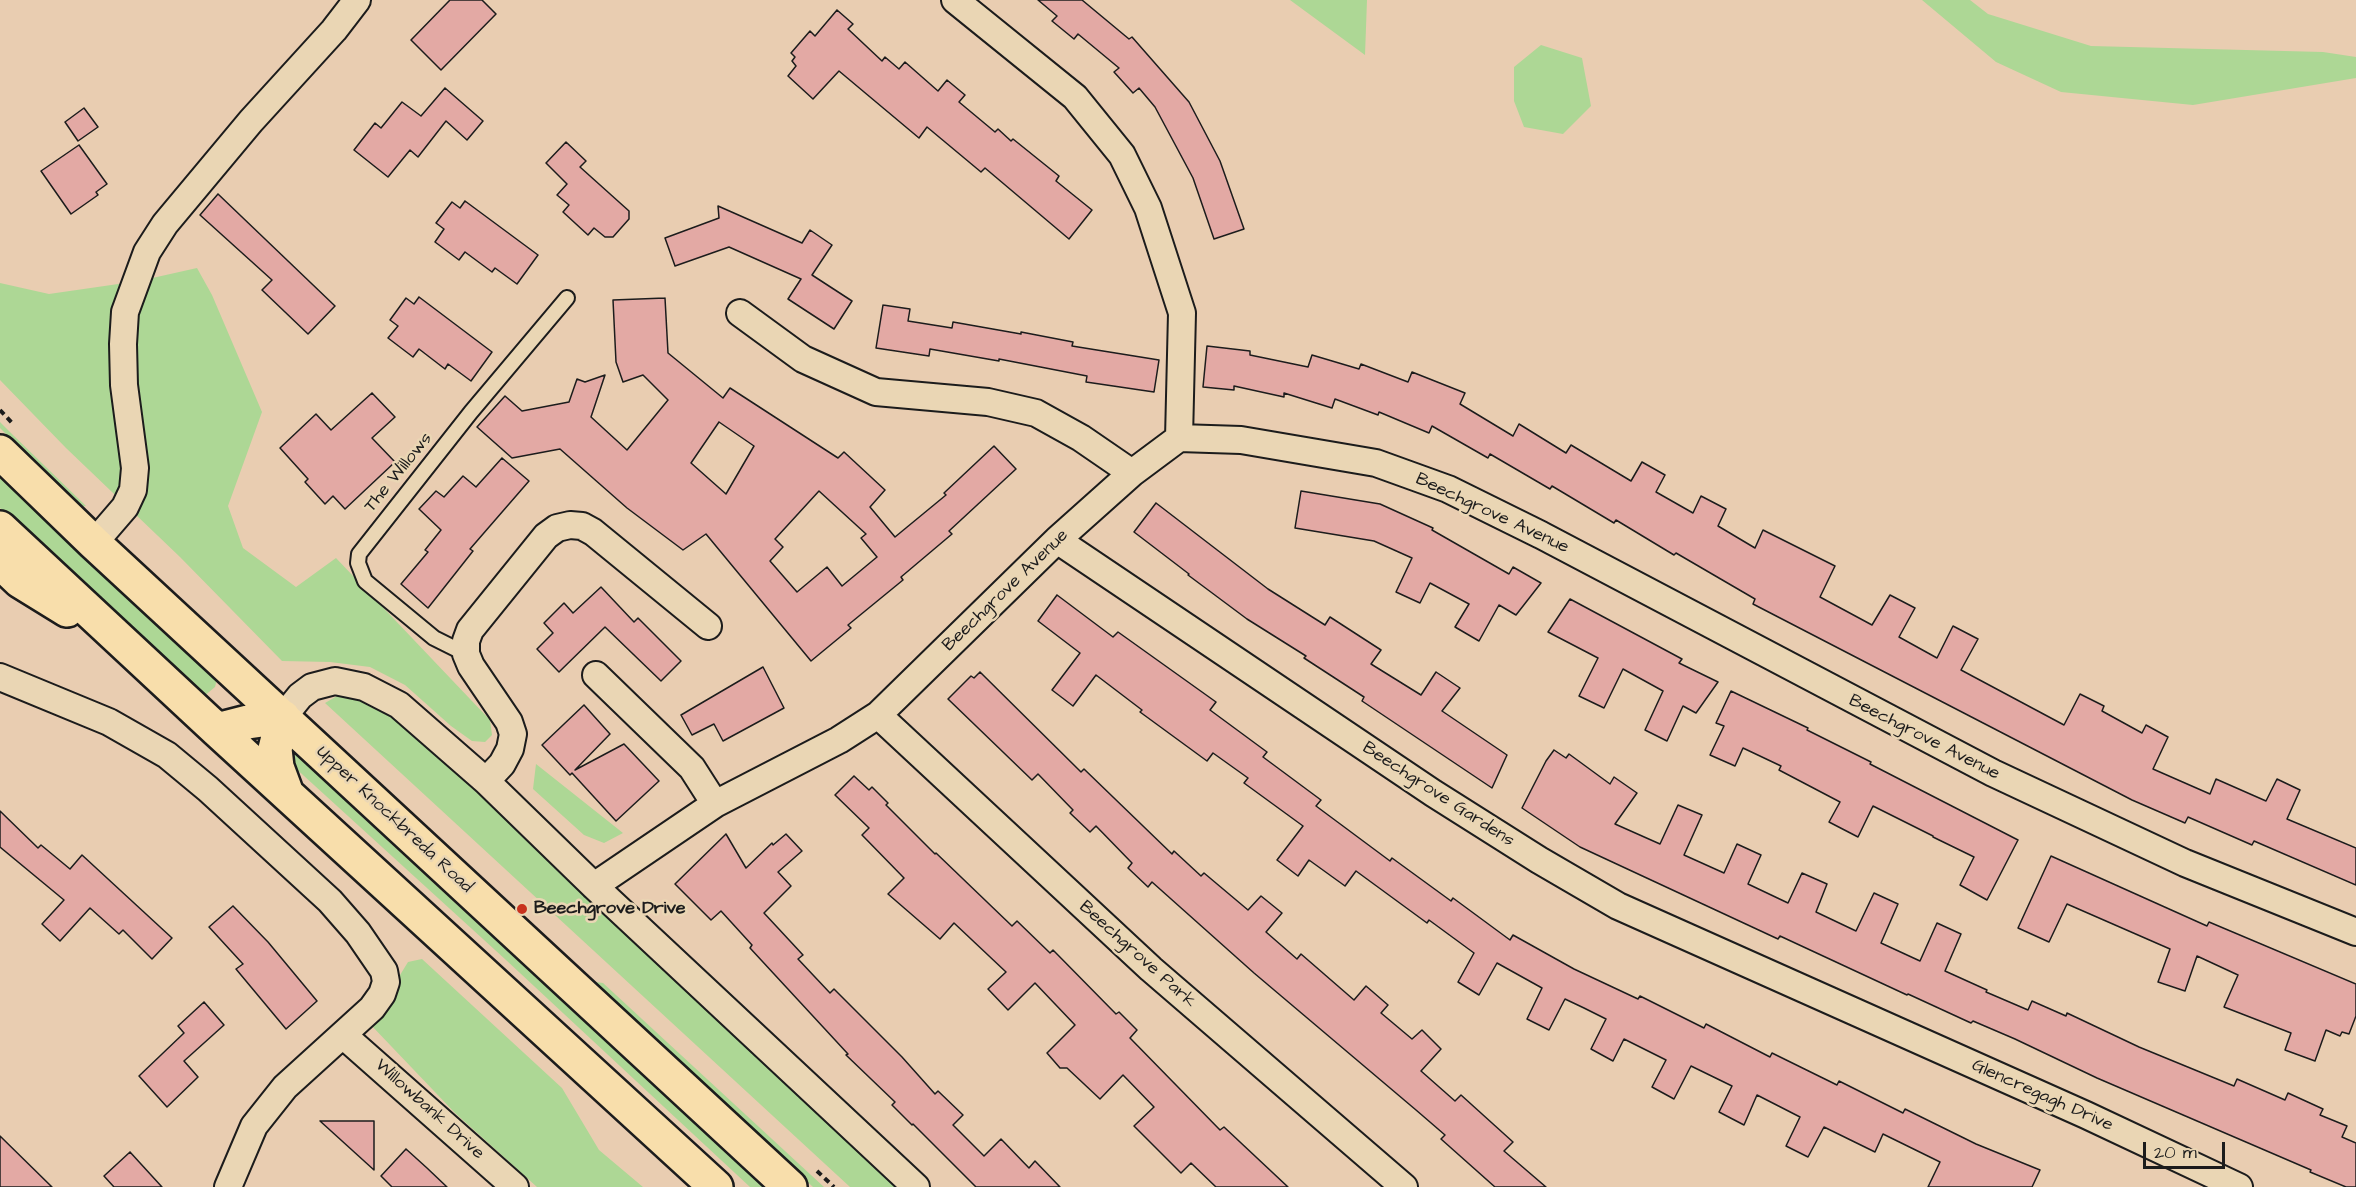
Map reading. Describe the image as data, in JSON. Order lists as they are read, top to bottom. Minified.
{"streets":{"highway":["Upper Knockbreda Road"],"street":["Beechgrove Avenue","Beechgrove Gardens","Beechgrove Park","Glencregagh Drive","Willowbank Drive"],"lane":["The Willows"]},"crossings":[["Beechgrove Avenue","Beechgrove Gardens"],["Beechgrove Avenue","Beechgrove Park"],["Beechgrove Gardens","Glencregagh Drive"]],"places":["Beechgrove Drive"],"scale_bar":"20 m"}
